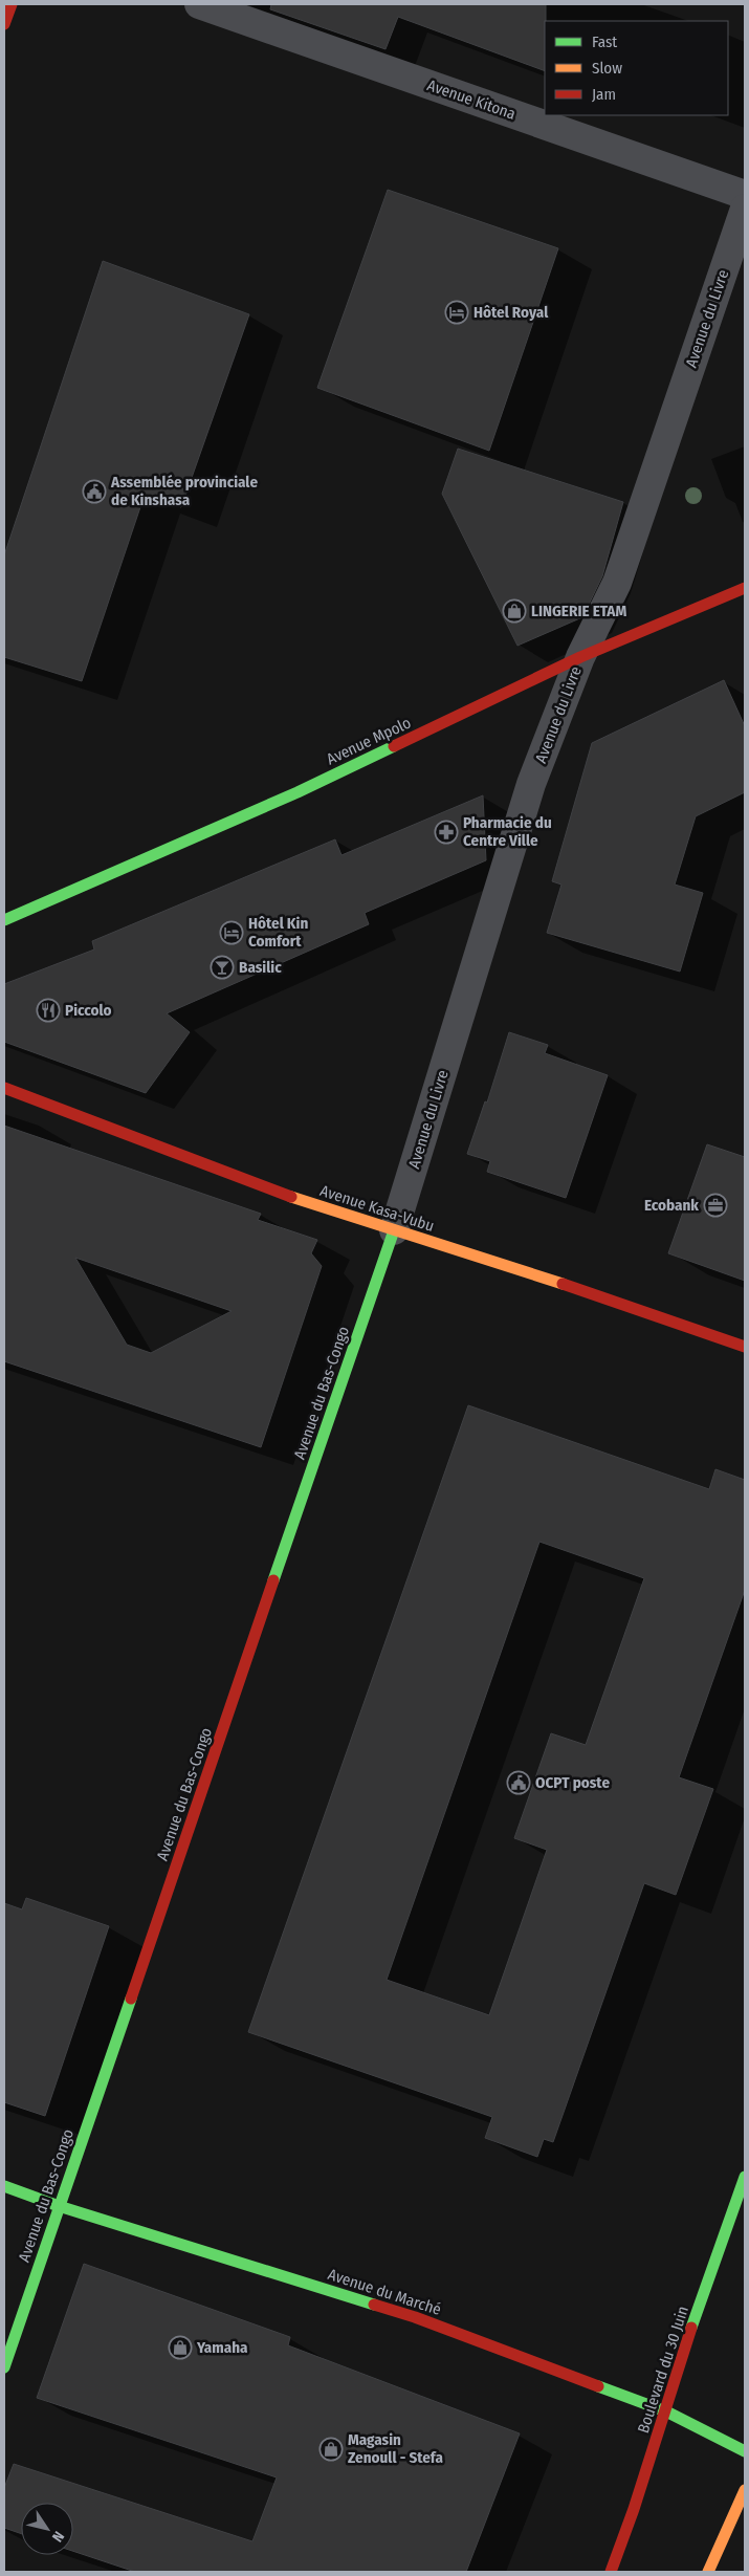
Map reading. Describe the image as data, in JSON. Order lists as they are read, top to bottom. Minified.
{"streets":{"street":["Avenue Kitona","Avenue du Livre","Avenue Mpolo","Avenue Kasa-Vubu","Avenue du Bas-Congo","Avenue du Marché","Boulevard du 30 Juin"]},"crossings":[["Avenue du Livre","Avenue Mpolo"],["Avenue du Livre","Avenue Kasa-Vubu"],["Avenue du Livre","Avenue du Bas-Congo"],["Avenue Kasa-Vubu","Avenue du Bas-Congo"],["Avenue du Bas-Congo","Avenue du Marché"],["Avenue du Marché","Boulevard du 30 Juin"]],"places":{"hotel":["Hôtel Royal","Hôtel Kin Comfort"],"public building":["Assemblée provinciale de Kinshasa","OCPT poste"],"shop":["LINGERIE ETAM","Yamaha","Magasin Zenoull - Stefa"],"pharmacy":["Pharmacie du Centre Ville"],"bar":["Basilic"],"restaurant":["Piccolo"],"office":["Ecobank"]},"legend":["Fast","Slow","Jam"],"north":"bottom right"}
